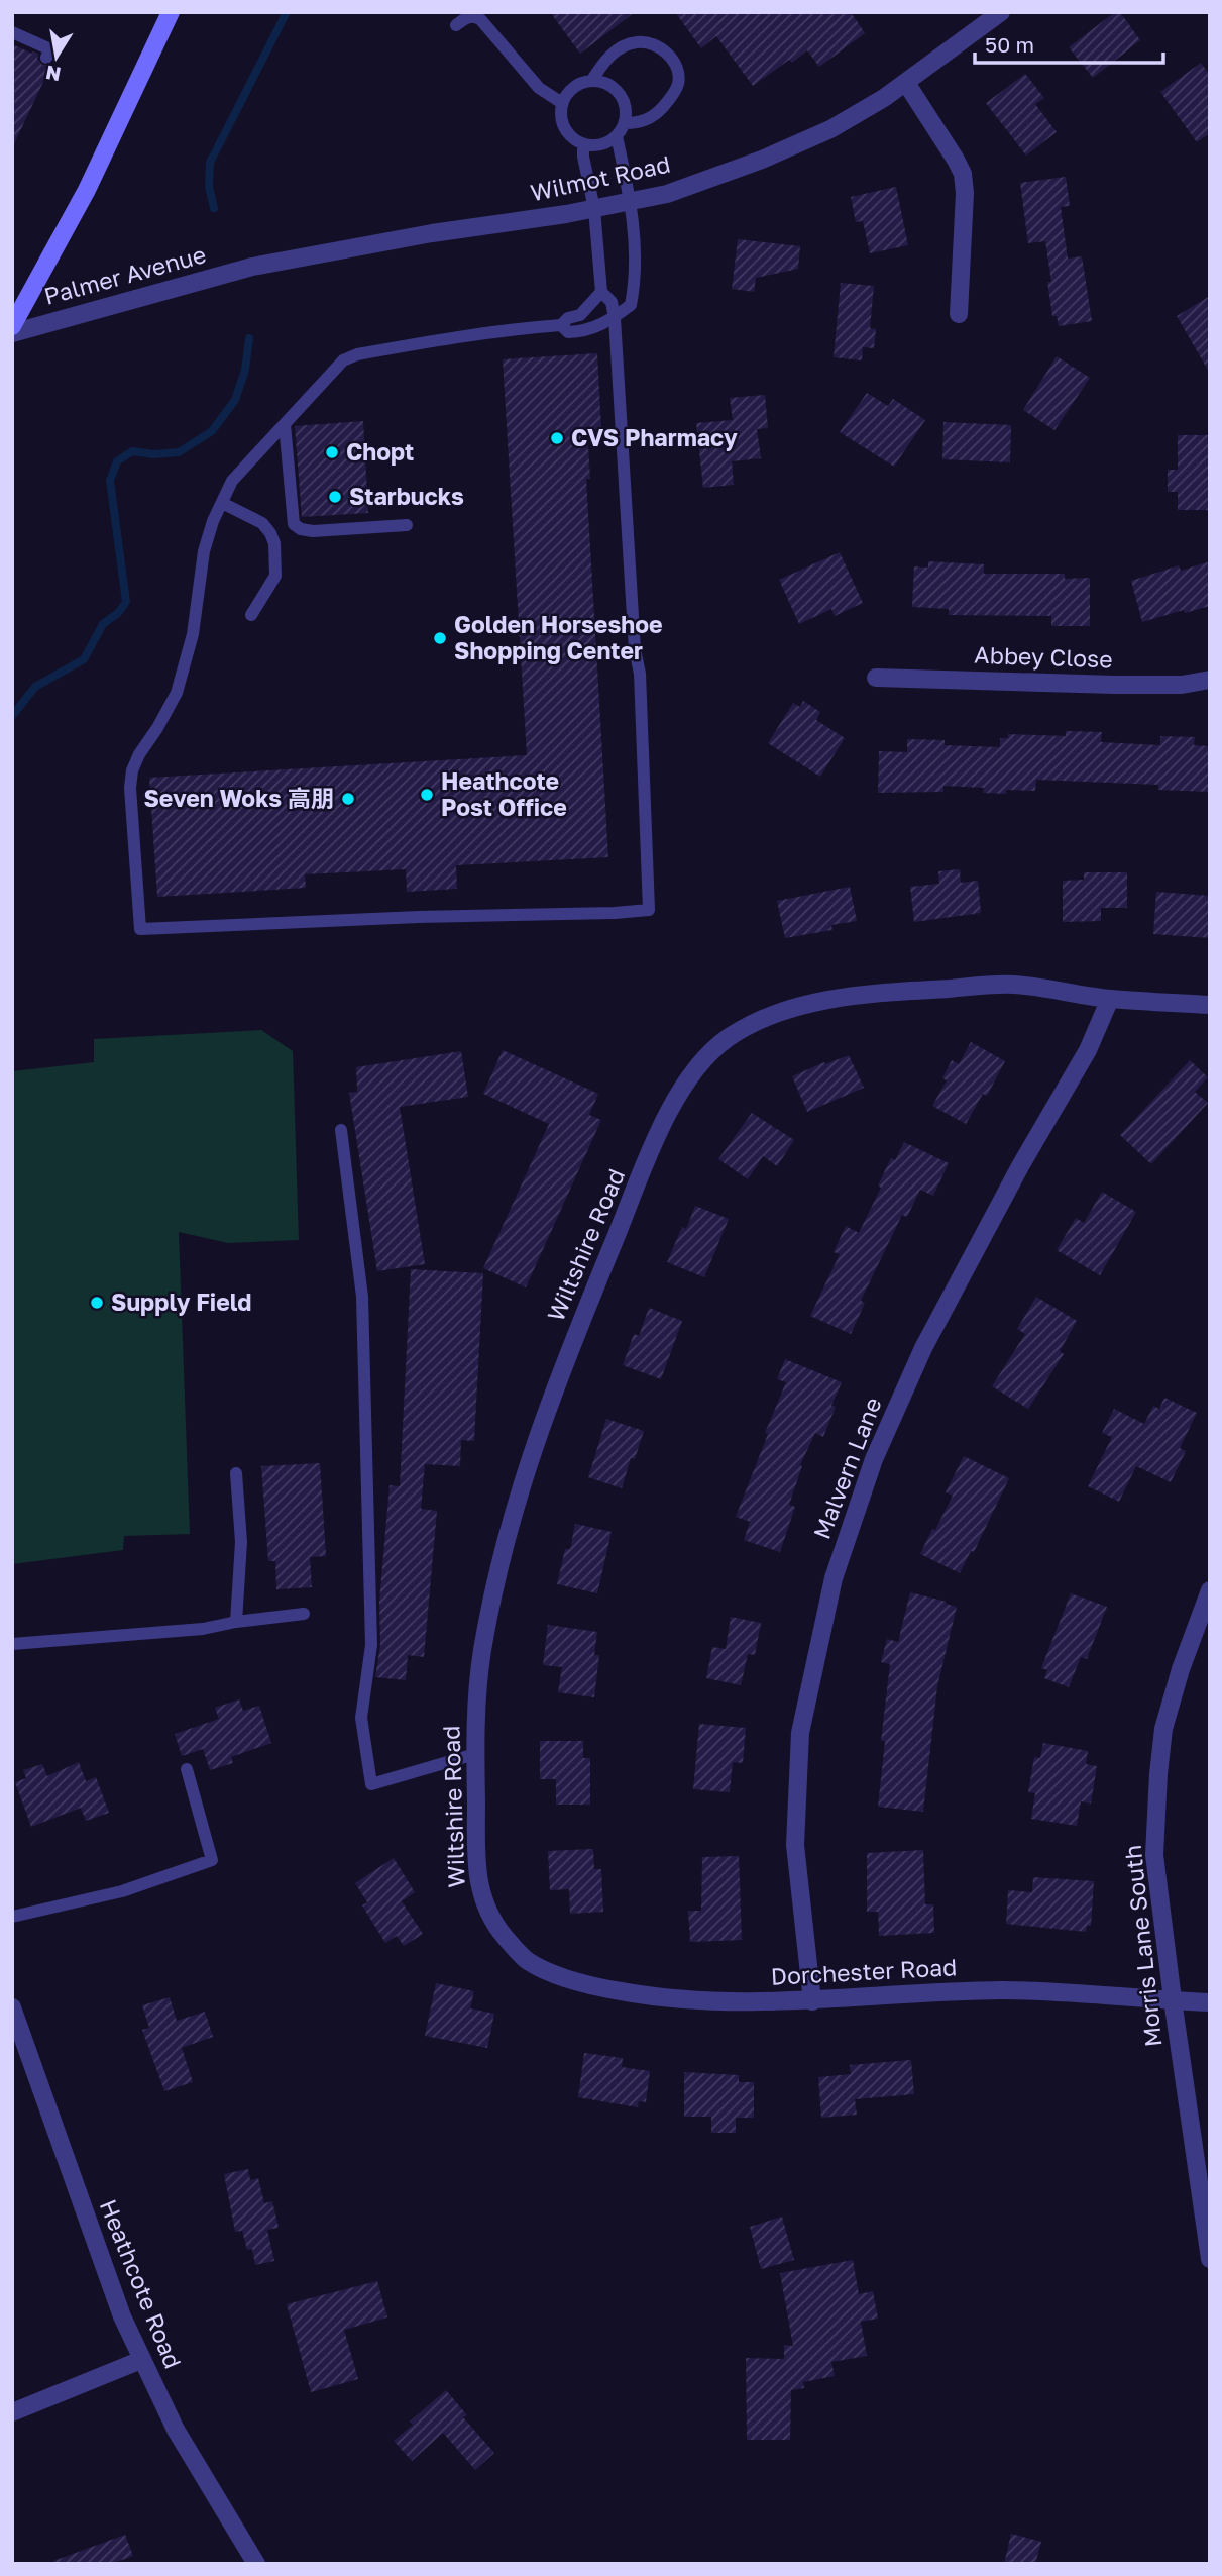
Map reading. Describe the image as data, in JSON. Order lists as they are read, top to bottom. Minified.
{"streets":{"street":["Wilmot Road","Palmer Avenue","Abbey Close","Wiltshire Road","Malvern Lane","Morris Lane South","Dorchester Road","Heathcote Road"]},"crossings":[["Wilmot Road","Palmer Avenue"],["Wiltshire Road","Malvern Lane"],["Wiltshire Road","Dorchester Road"],["Malvern Lane","Dorchester Road"],["Morris Lane South","Dorchester Road"]],"places":["CVS Pharmacy","Chopt","Starbucks","Golden Horseshoe Shopping Center","Heathcote Post Office","Seven Woks 高朋","Supply Field"],"scale_bar":"50 m","north":"bottom"}
